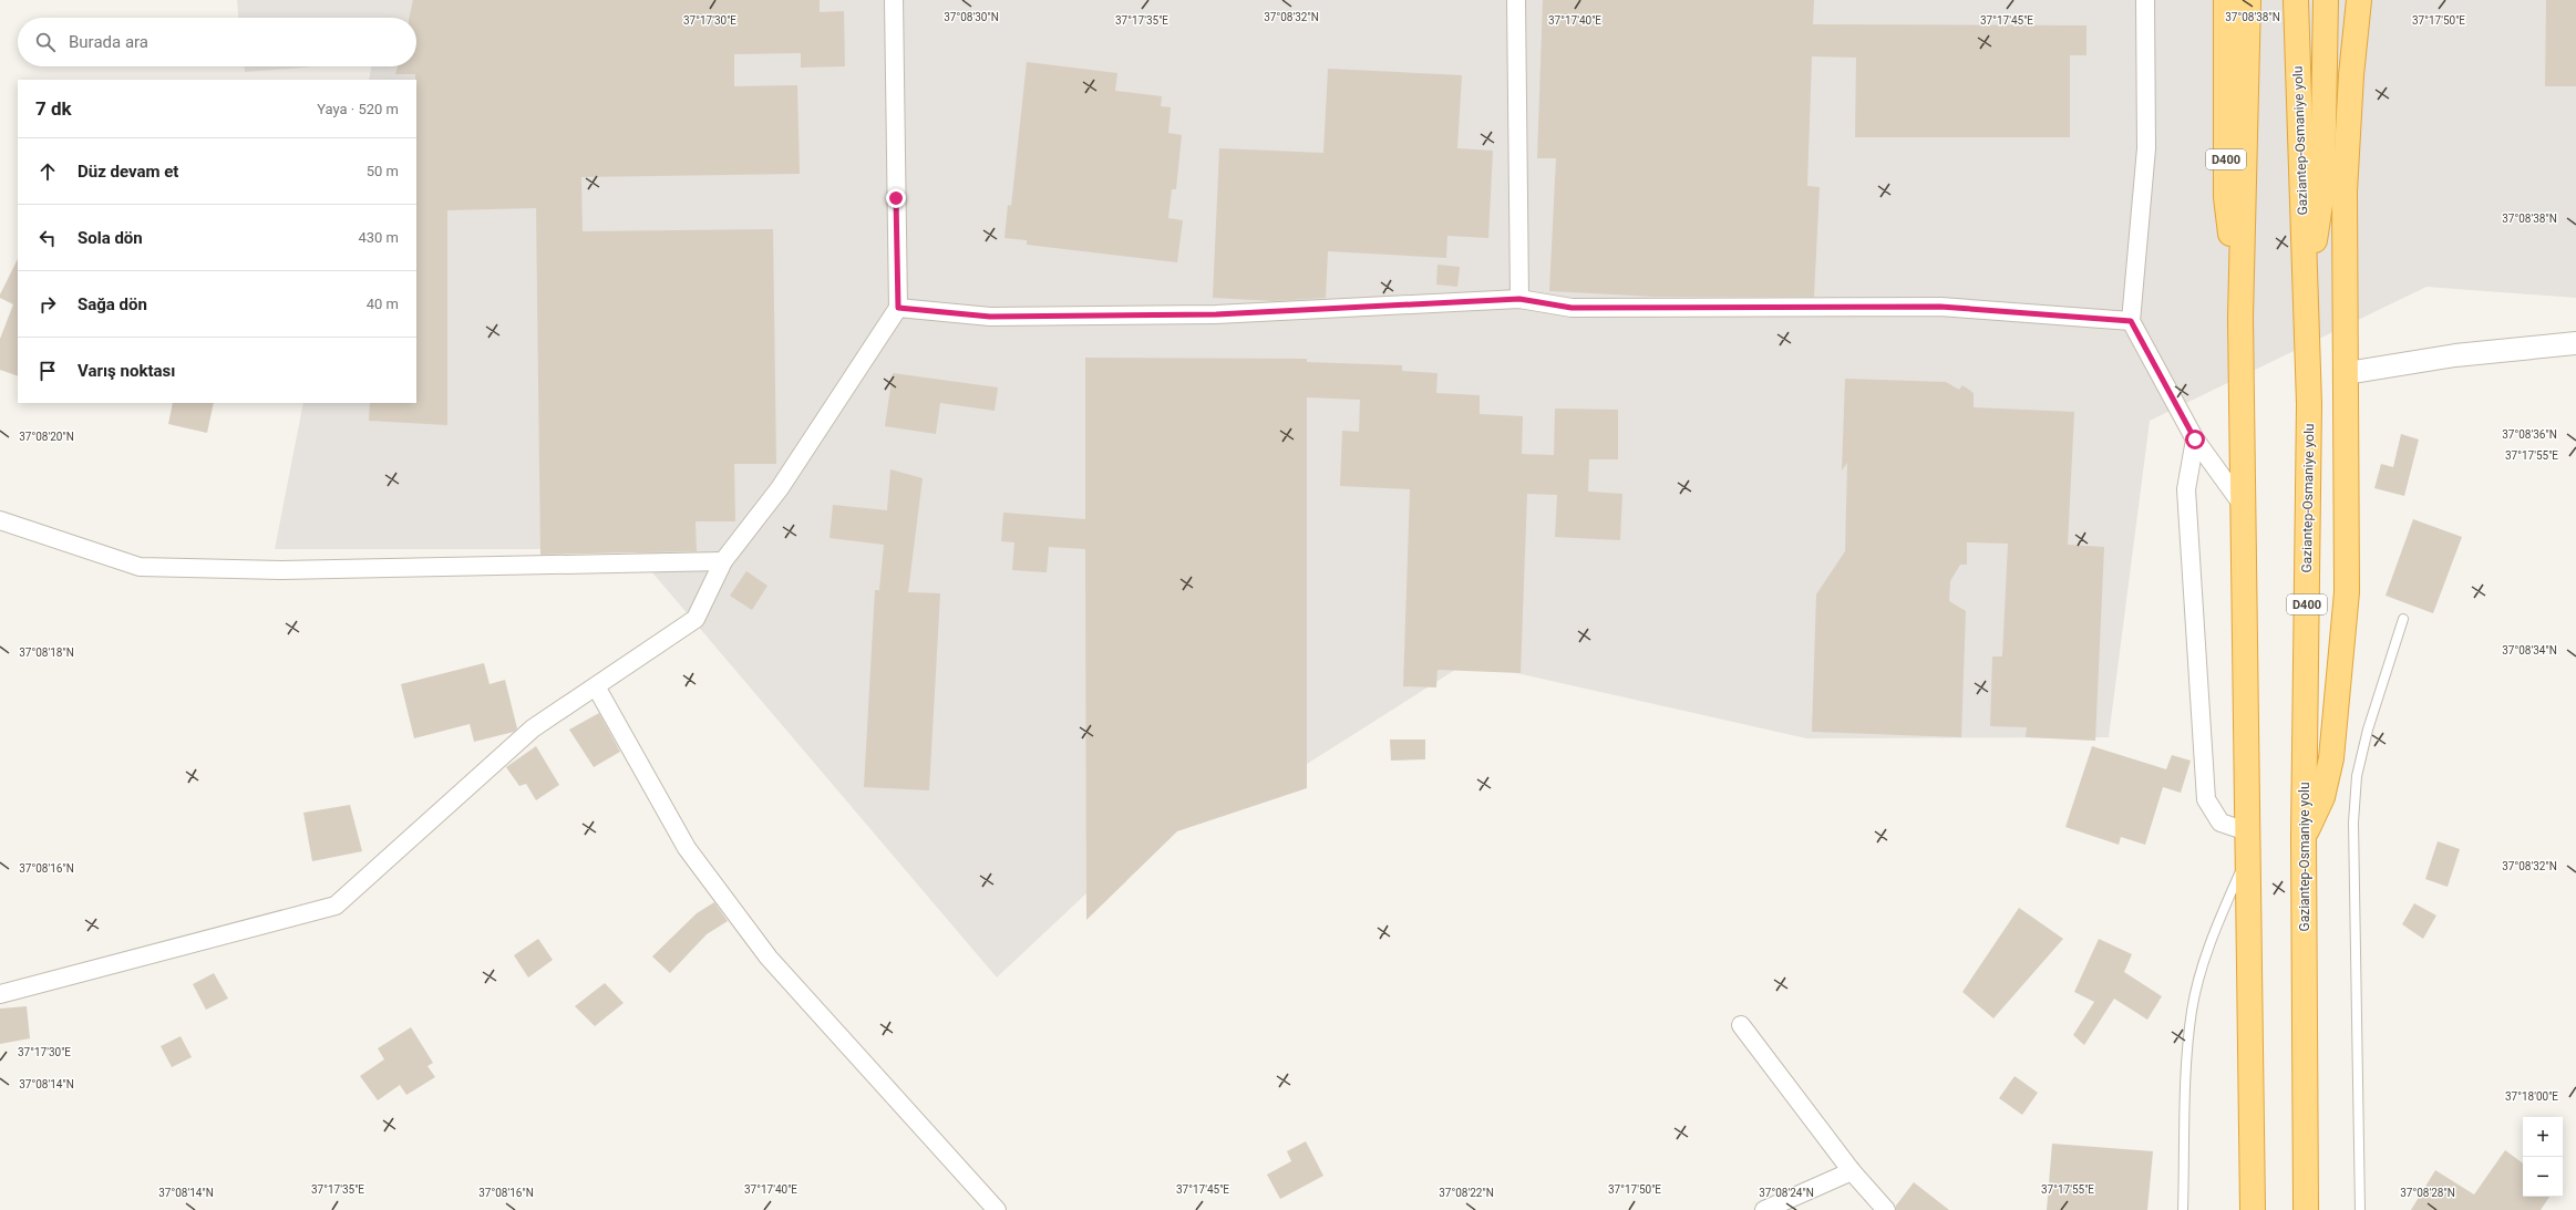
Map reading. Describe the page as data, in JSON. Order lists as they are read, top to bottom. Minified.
{"streets":{"highway":["Gaziantep-Osmaniye yolu","D400"]},"crossings":[["Gaziantep-Osmaniye yolu","D400"]],"page":{"search":"Burada ara","heading":["7 dk","Yaya · 520 m"],"list":[["Düz devam et","50 m"],["Sola dön","430 m"],["Sağa dön","40 m"],"Varış noktası"],"map_buttons":["+","−"]},"coordinates":["37°08'30\"N","37°08'32\"N","37°08'38\"N","37°17'30\"E","37°17'35\"E","37°17'40\"E","37°17'45\"E","37°17'50\"E","37°08'36\"N","37°08'20\"N","37°17'55\"E","37°08'34\"N","37°08'18\"N","37°08'16\"N","37°08'14\"N","37°18'00\"E","37°08'22\"N","37°08'24\"N","37°08'28\"N"]}
